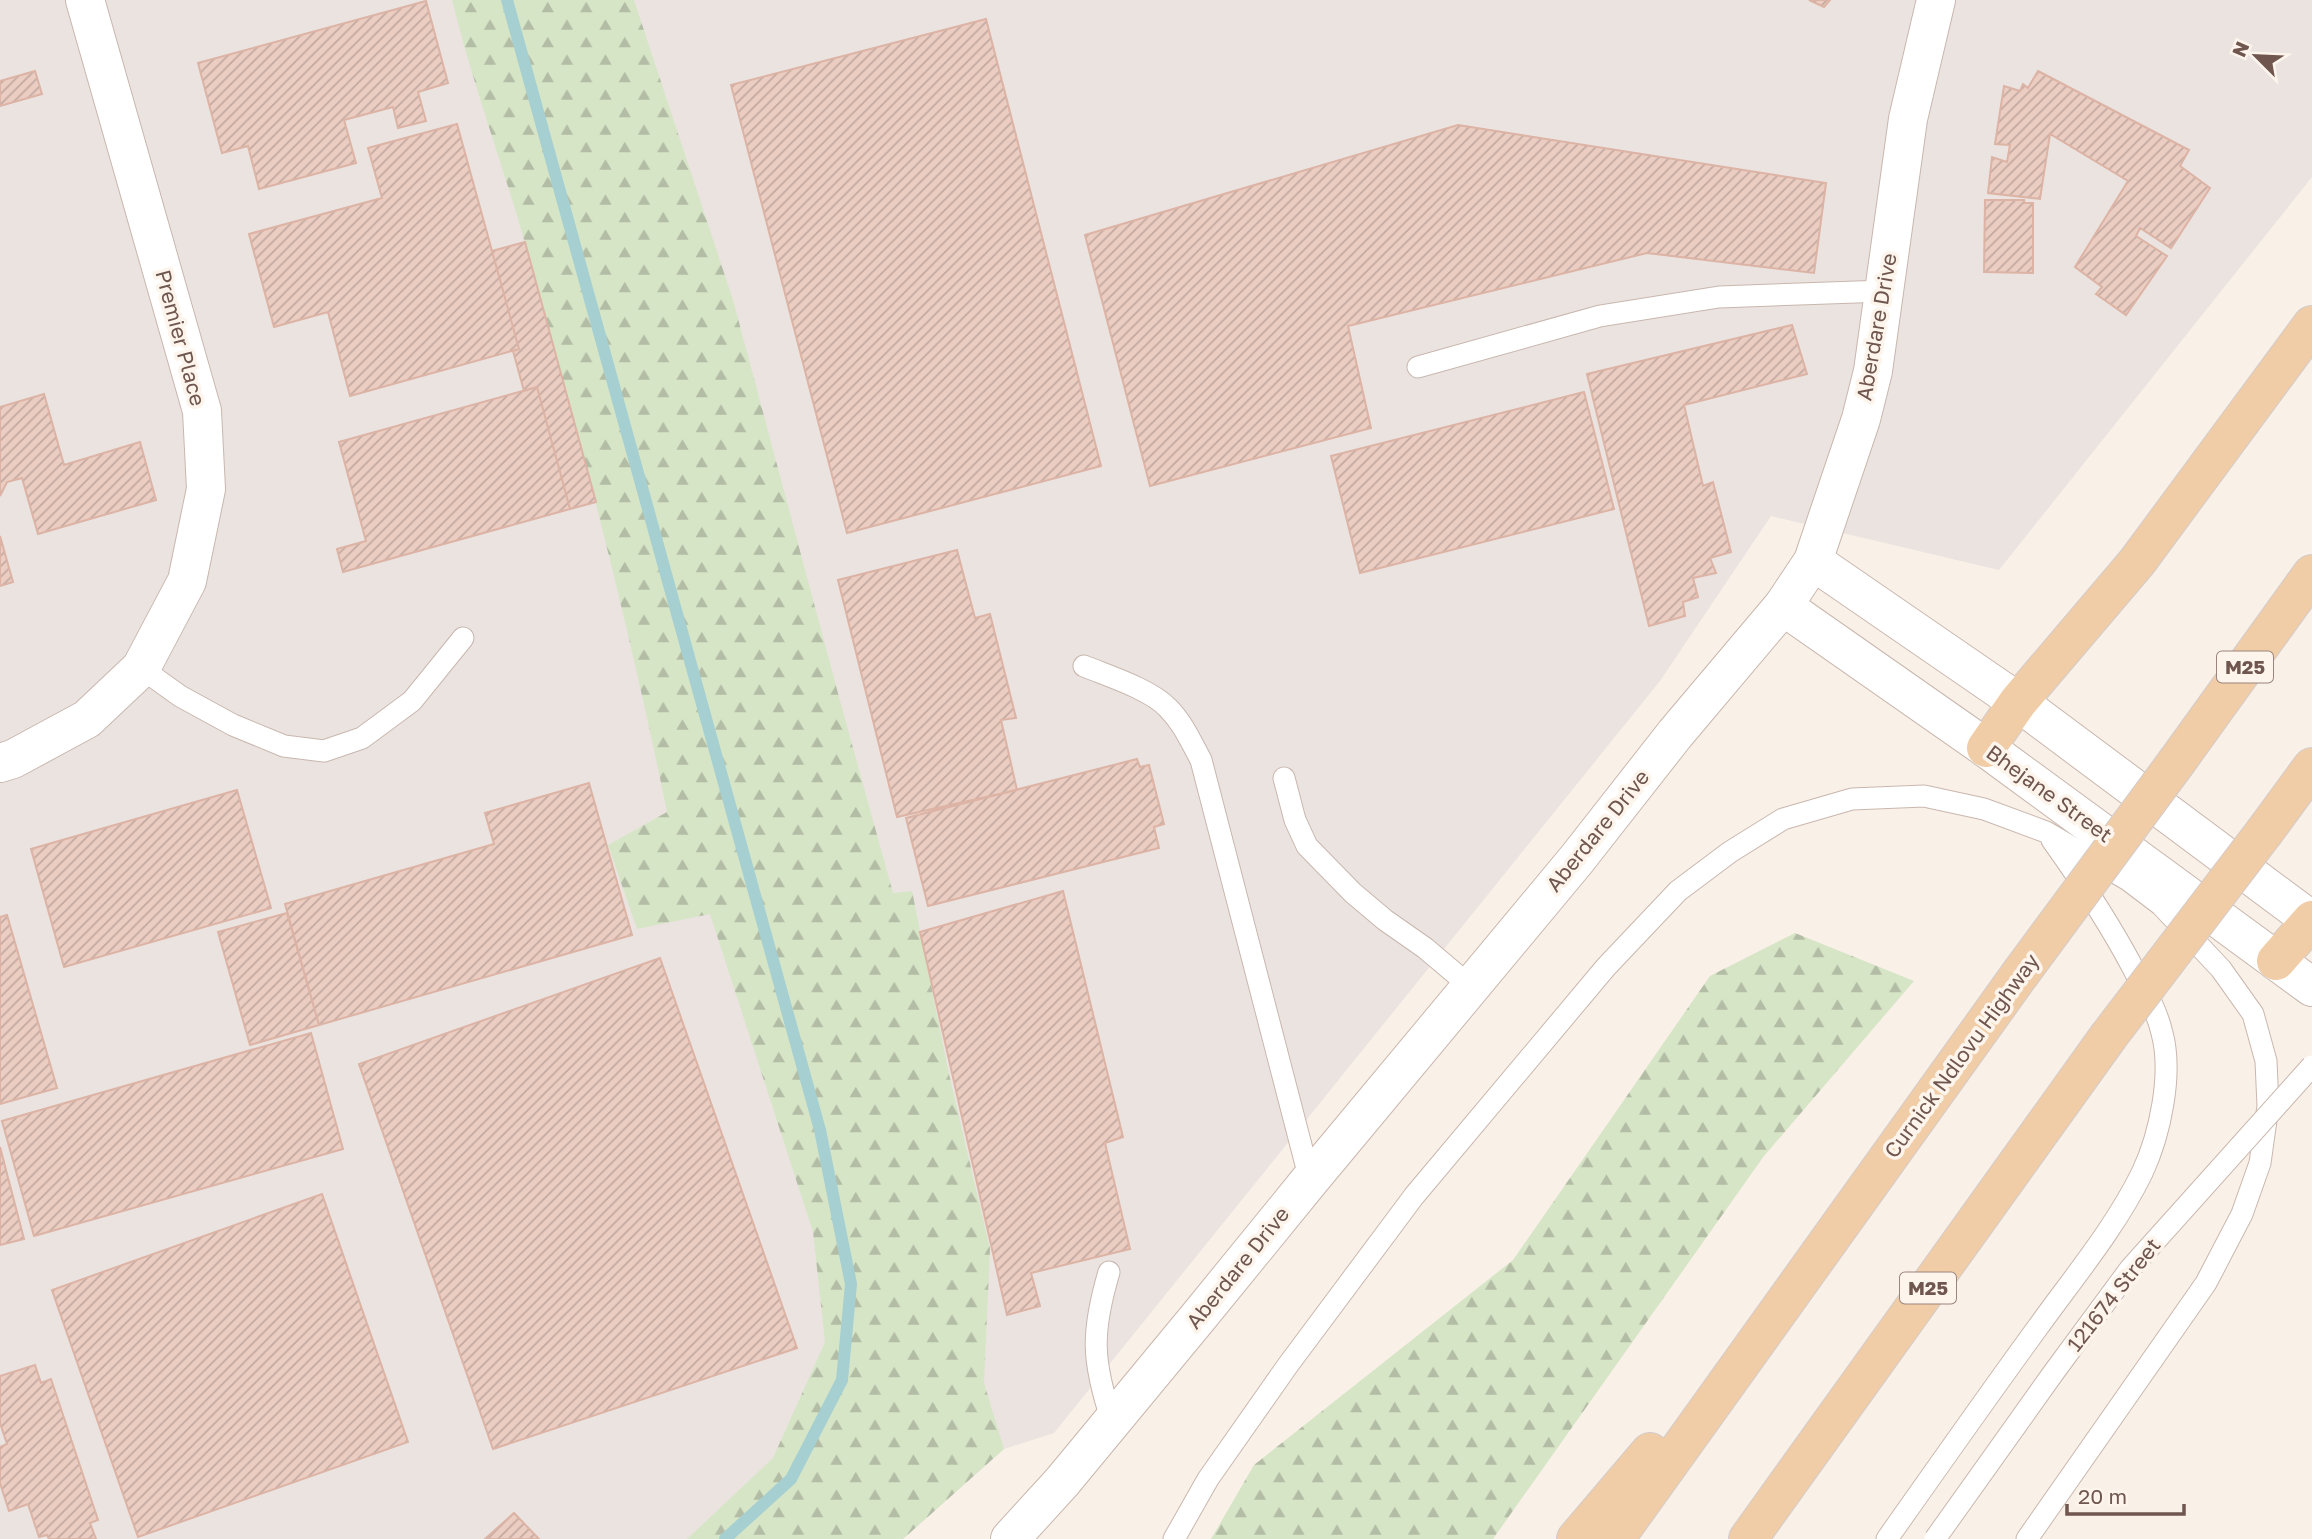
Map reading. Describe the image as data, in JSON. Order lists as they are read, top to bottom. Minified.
{"streets":{"main road":["M25","Curnick Ndlovu Highway"],"street":["Aberdare Drive","Premier Place","Bhejane Street"],"lane":["121674 Street"]},"crossings":[["Aberdare Drive","Bhejane Street"]],"scale_bar":"20 m","north":"top left"}
